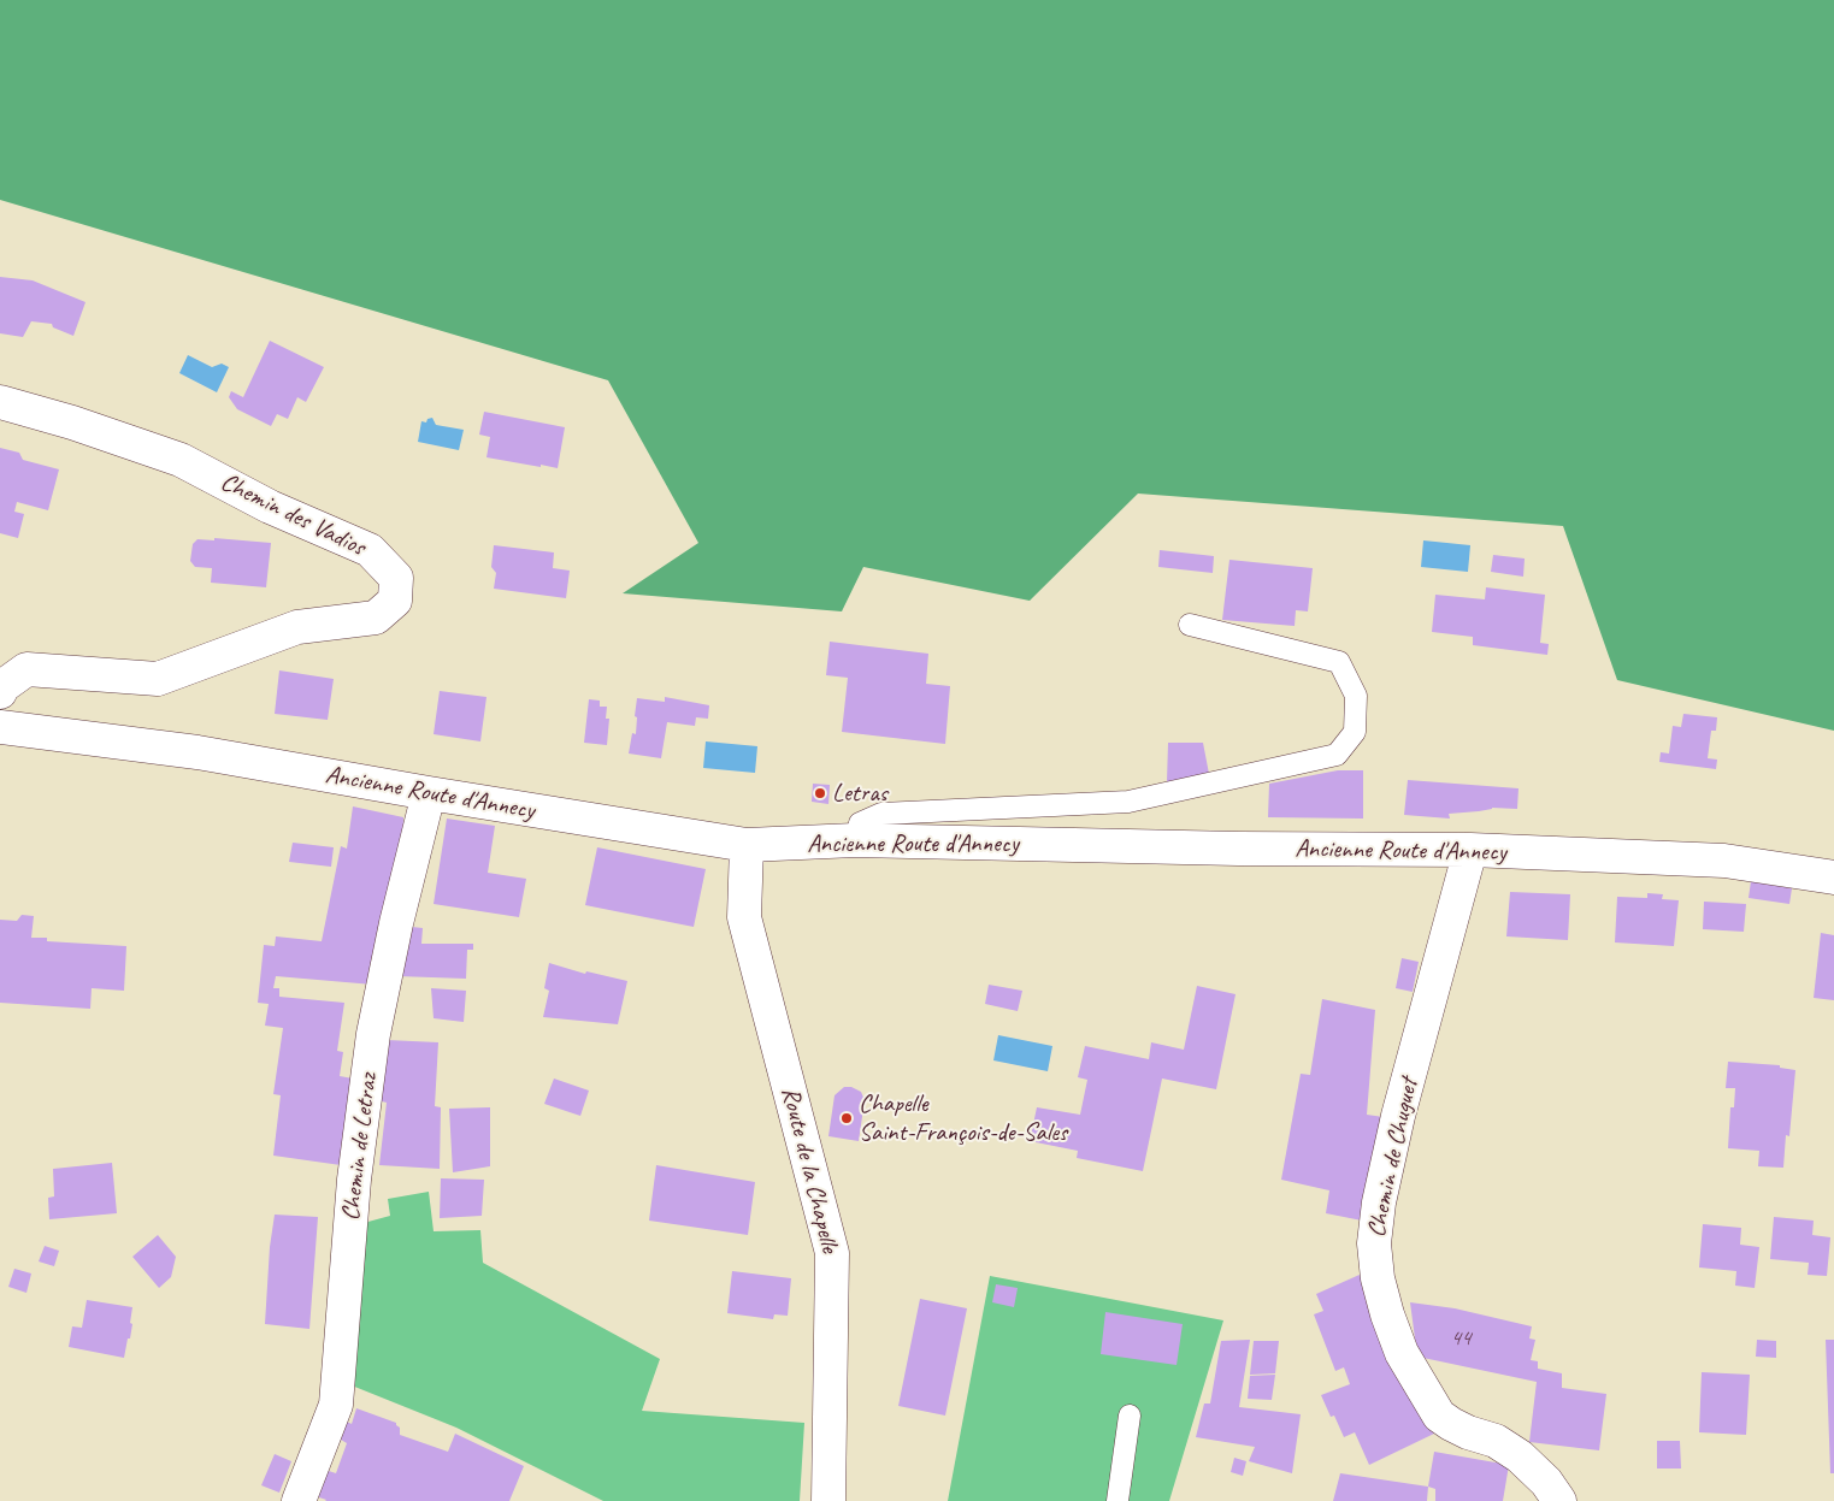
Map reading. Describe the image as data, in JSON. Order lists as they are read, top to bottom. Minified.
{"streets":{"street":["Chemin des Vadios","Ancienne Route d'Annecy","Chemin de Letraz","Chemin de Chuguet","Route de la Chapelle"]},"crossings":[["Ancienne Route d'Annecy","Chemin de Letraz"],["Ancienne Route d'Annecy","Chemin de Chuguet"],["Ancienne Route d'Annecy","Route de la Chapelle"]],"places":["Letras","Chapelle Saint-François-de-Sales"],"house_numbers":["44"]}
